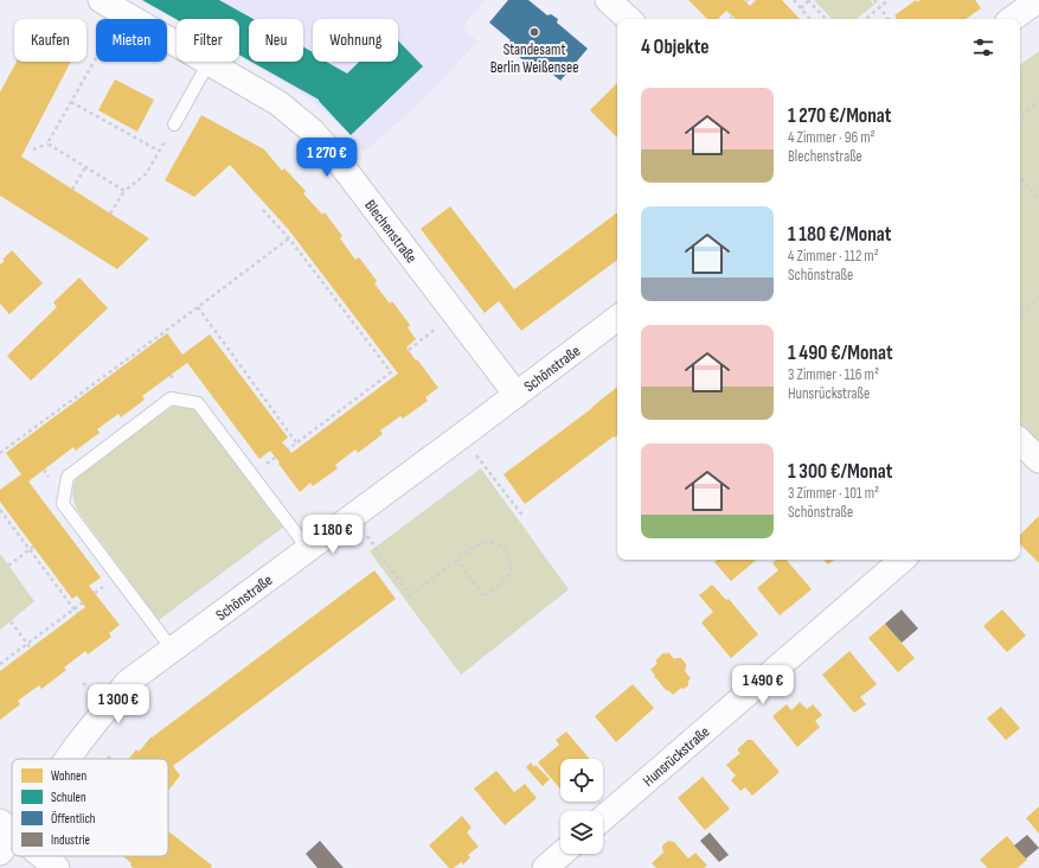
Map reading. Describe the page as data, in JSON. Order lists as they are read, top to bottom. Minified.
{"streets":{"street":["Blechenstraße","Schönstraße","Hunsrückstraße"]},"crossings":[["Blechenstraße","Schönstraße"]],"places":["Standesamt Berlin Weißensee"],"legend":["Wohnen","Schulen","Öffentlich","Industrie"],"page":{"chip":["Kaufen","Mieten","Filter","Neu","Wohnung"],"heading":"4 Objekte","list":[{"name":"1 270 €/Monat","note":"4 Zimmer · 96 m² · Blechenstraße"},{"name":"1 180 €/Monat","note":"4 Zimmer · 112 m² · Schönstraße"},{"name":"1 490 €/Monat","note":"3 Zimmer · 116 m² · Hunsrückstraße"},{"name":"1 300 €/Monat","note":"3 Zimmer · 101 m² · Schönstraße"}],"price":["1 270 €","1 180 €","1 490 €","1 300 €"]}}
